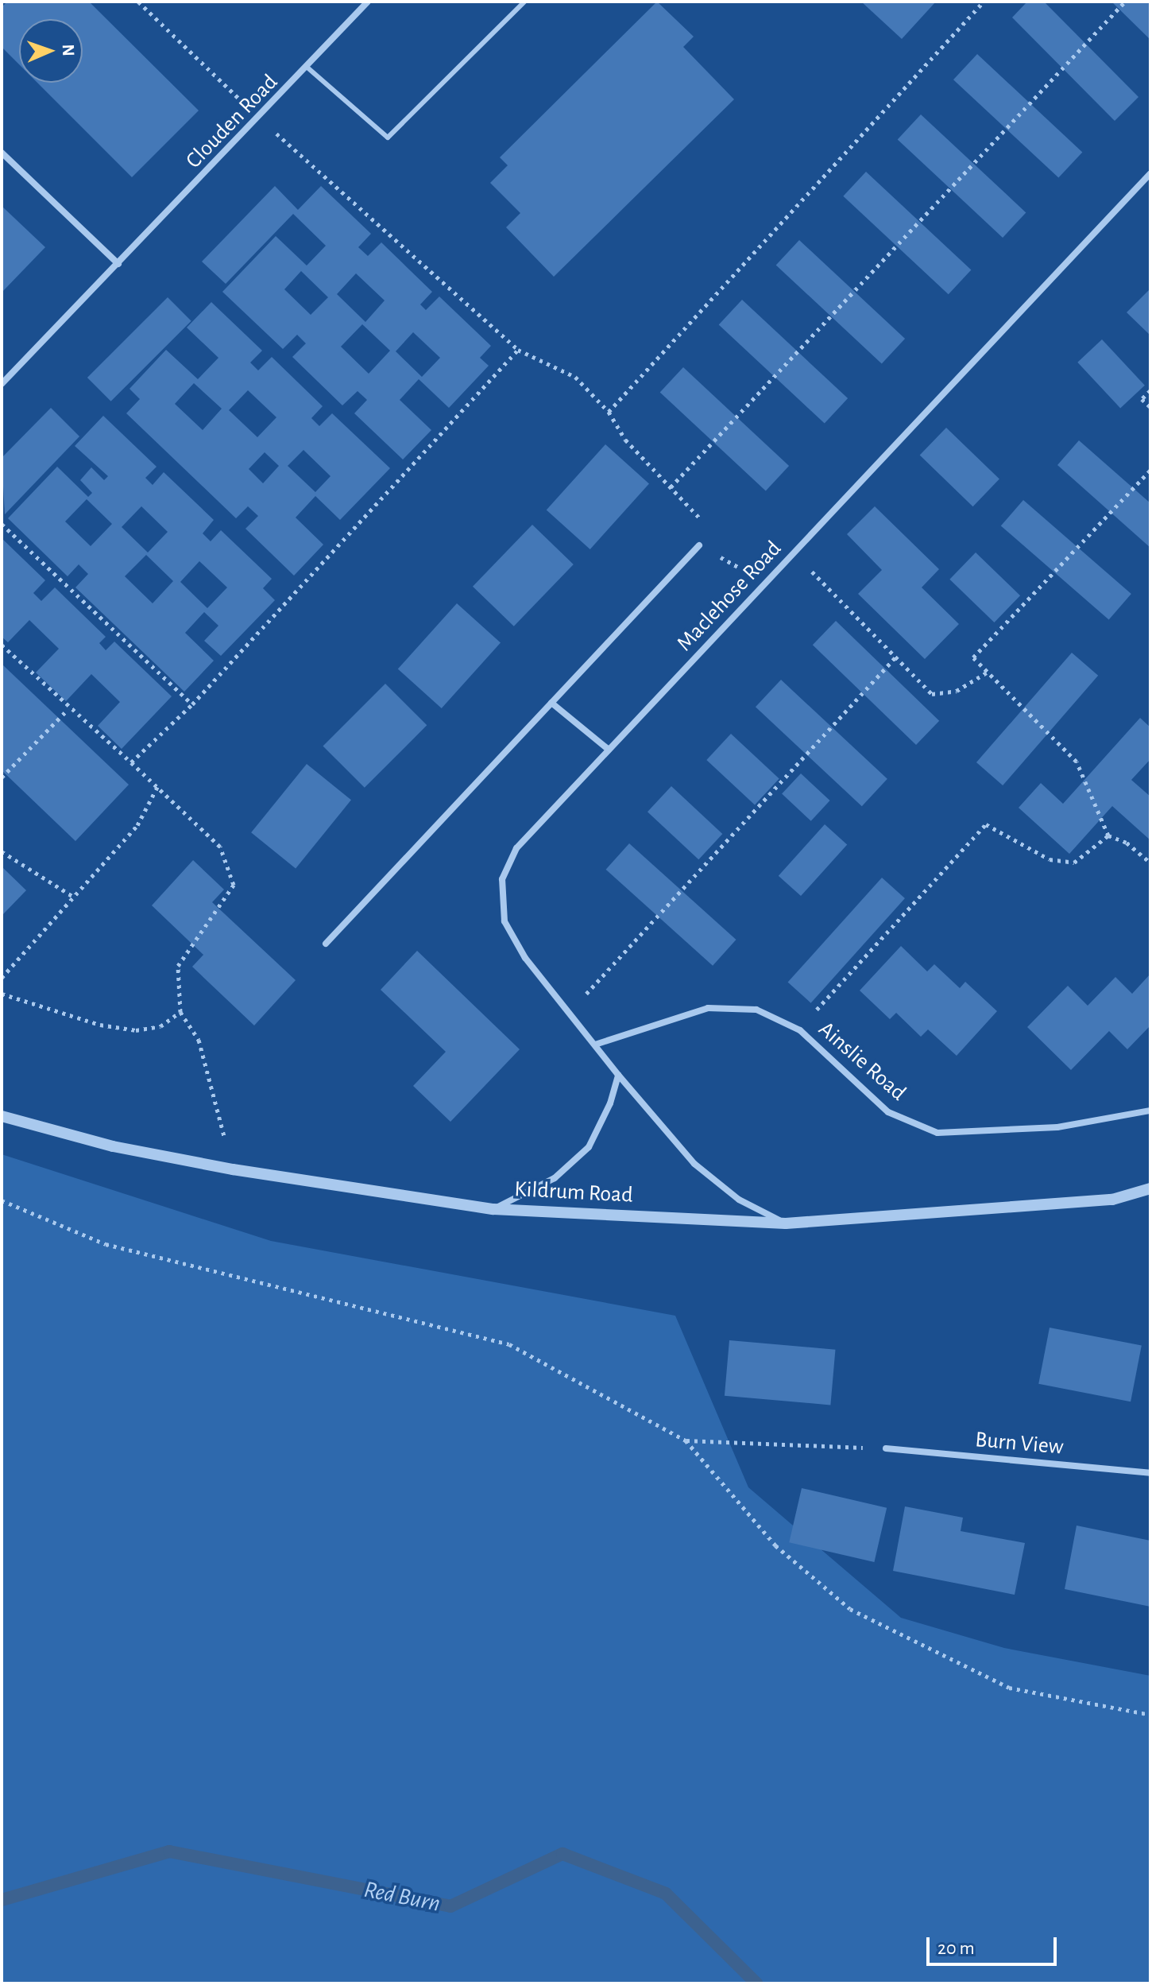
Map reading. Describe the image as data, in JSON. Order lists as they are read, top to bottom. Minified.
{"streets":{"street":["Clouden Road","Maclehose Road","Ainslie Road","Kildrum Road","Burn View"]},"crossings":[["Maclehose Road","Ainslie Road"],["Maclehose Road","Kildrum Road"]],"water":["Red Burn"],"scale_bar":"20 m","north":"right"}
